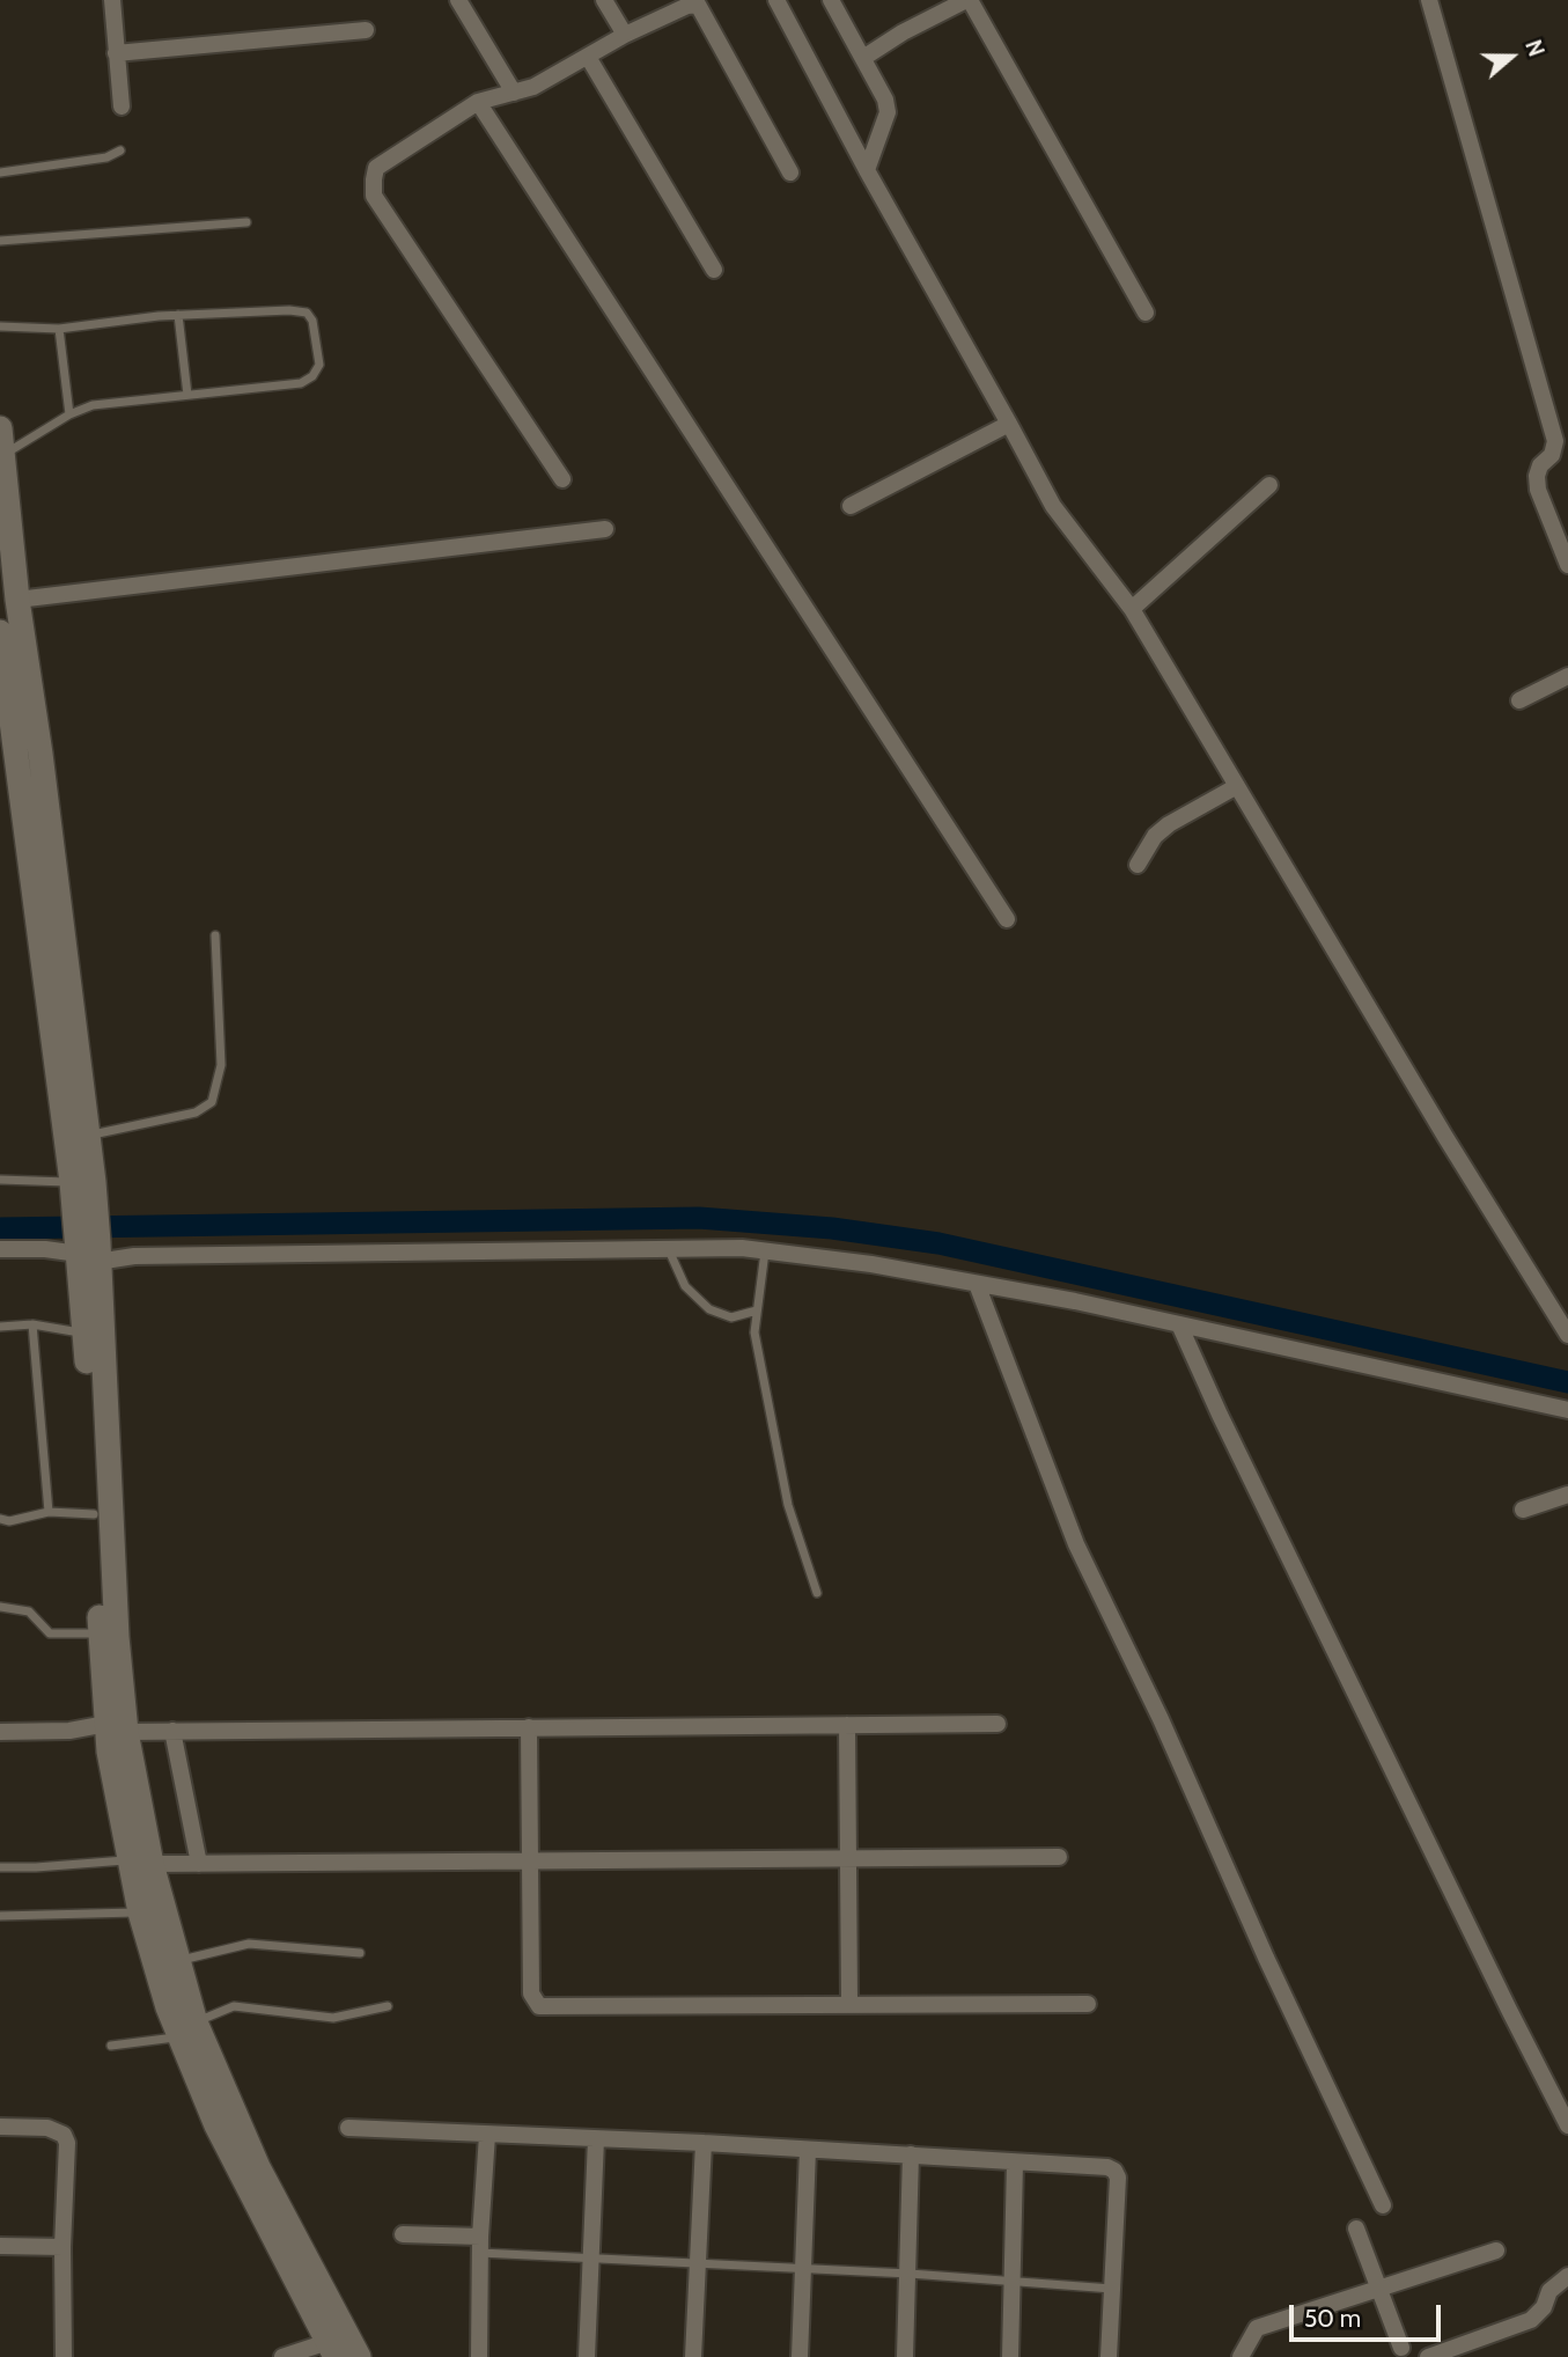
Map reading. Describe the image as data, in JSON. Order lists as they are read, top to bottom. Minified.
{"scale_bar":"50 m","north":"right"}
